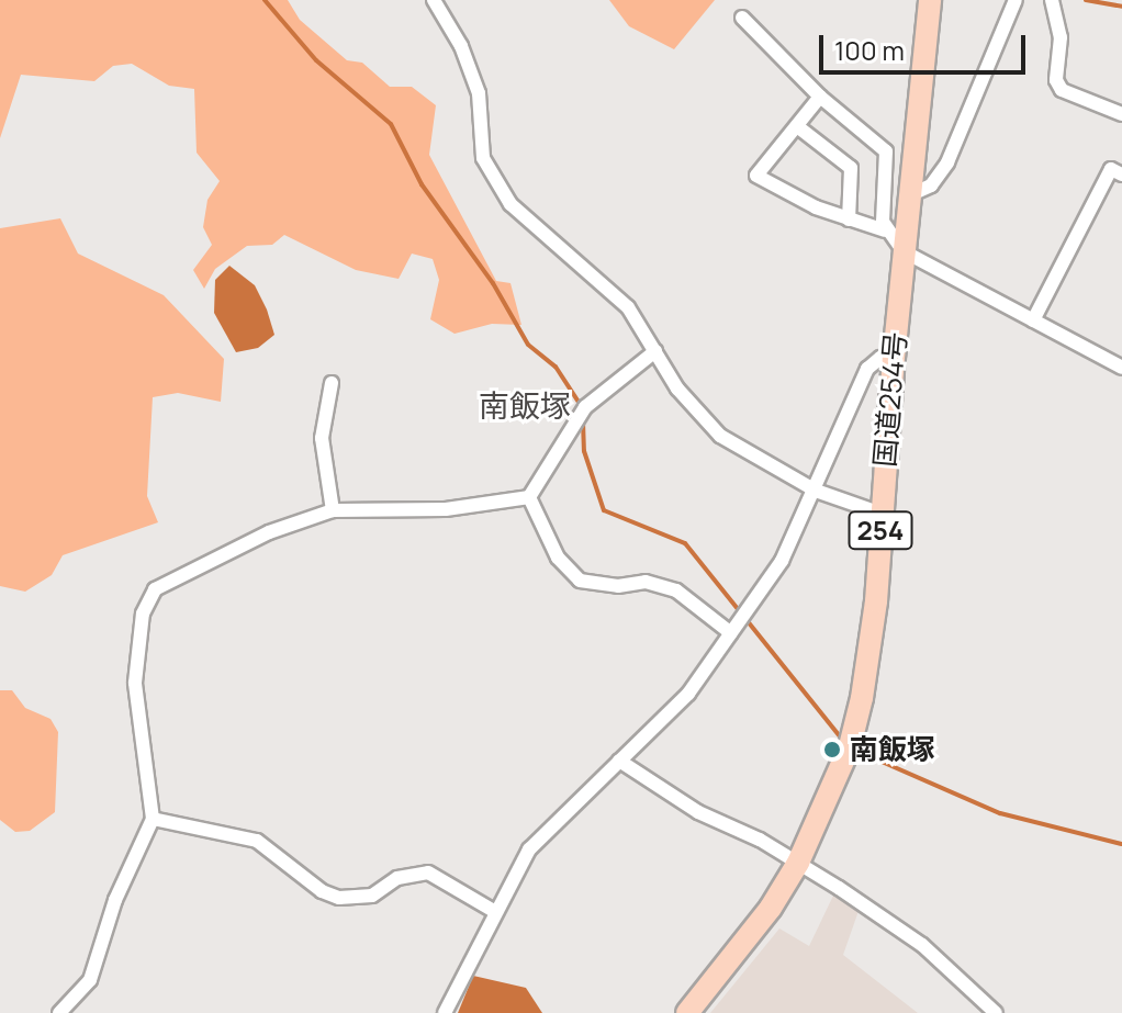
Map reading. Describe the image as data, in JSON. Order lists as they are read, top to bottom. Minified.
{"streets":{"highway":["国道254号","254"]},"districts":["南飯塚"],"places":["南飯塚"],"scale_bar":"100 m"}
